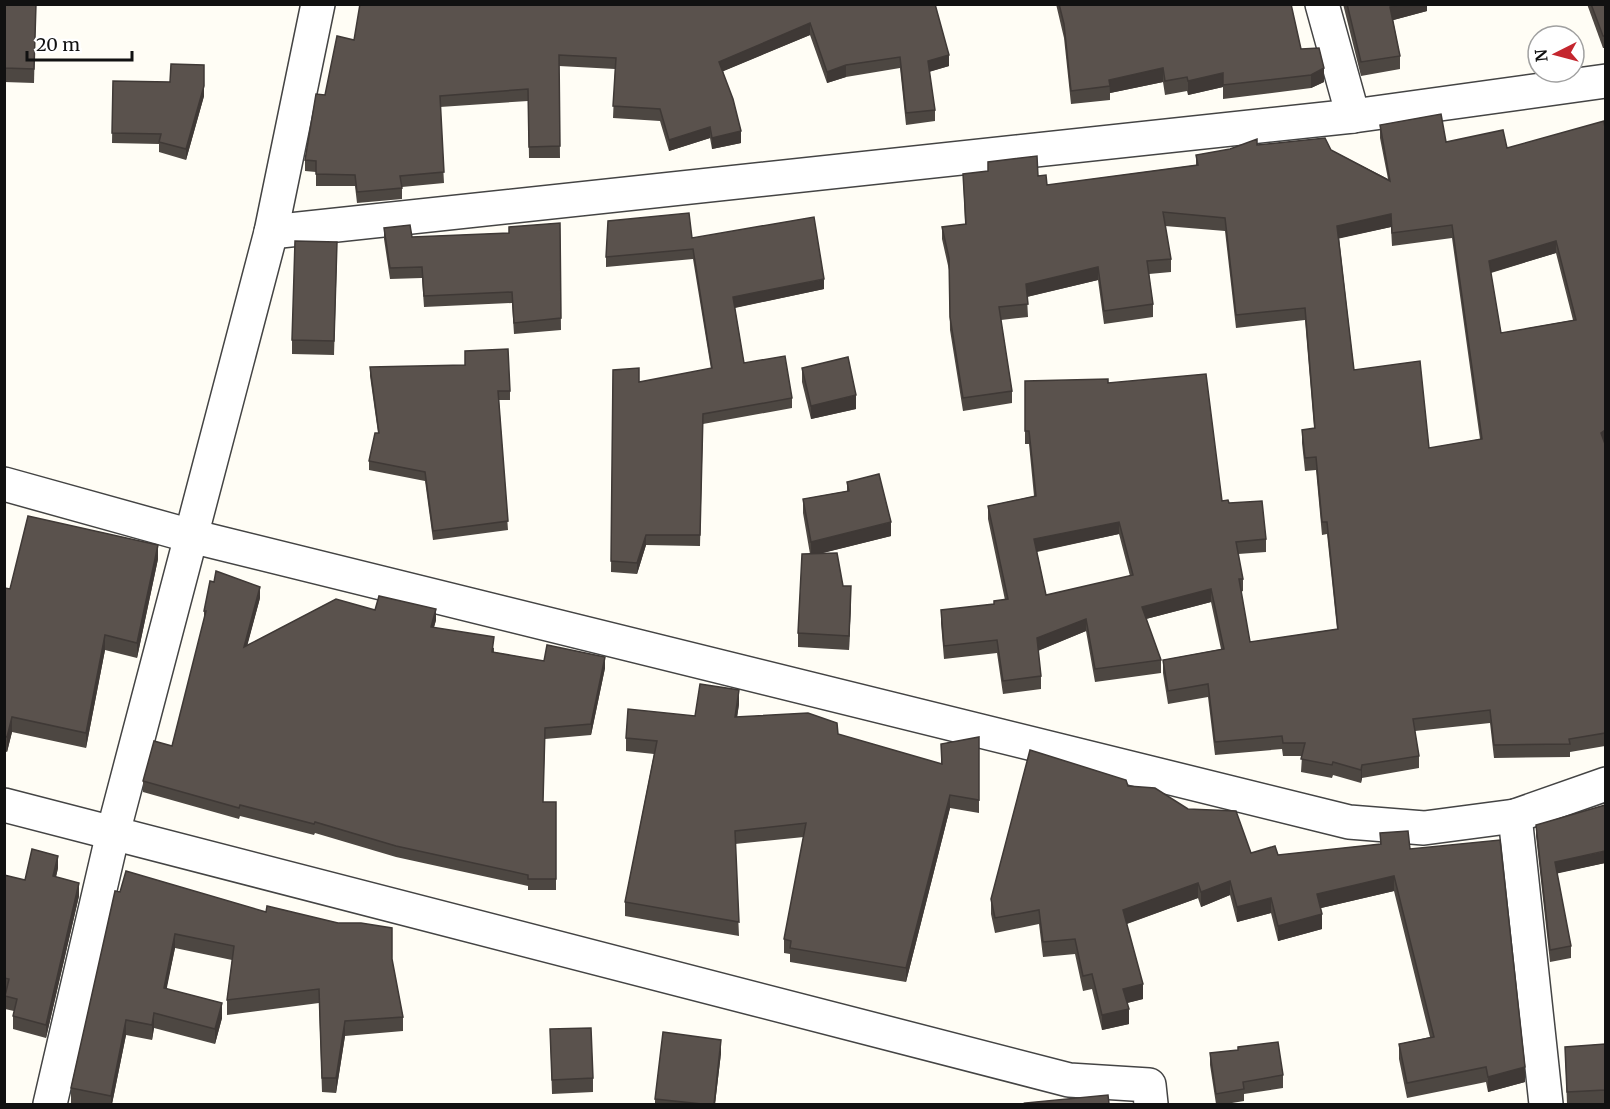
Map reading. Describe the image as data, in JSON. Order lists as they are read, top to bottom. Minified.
{"scale_bar":"20 m","north":"left"}
